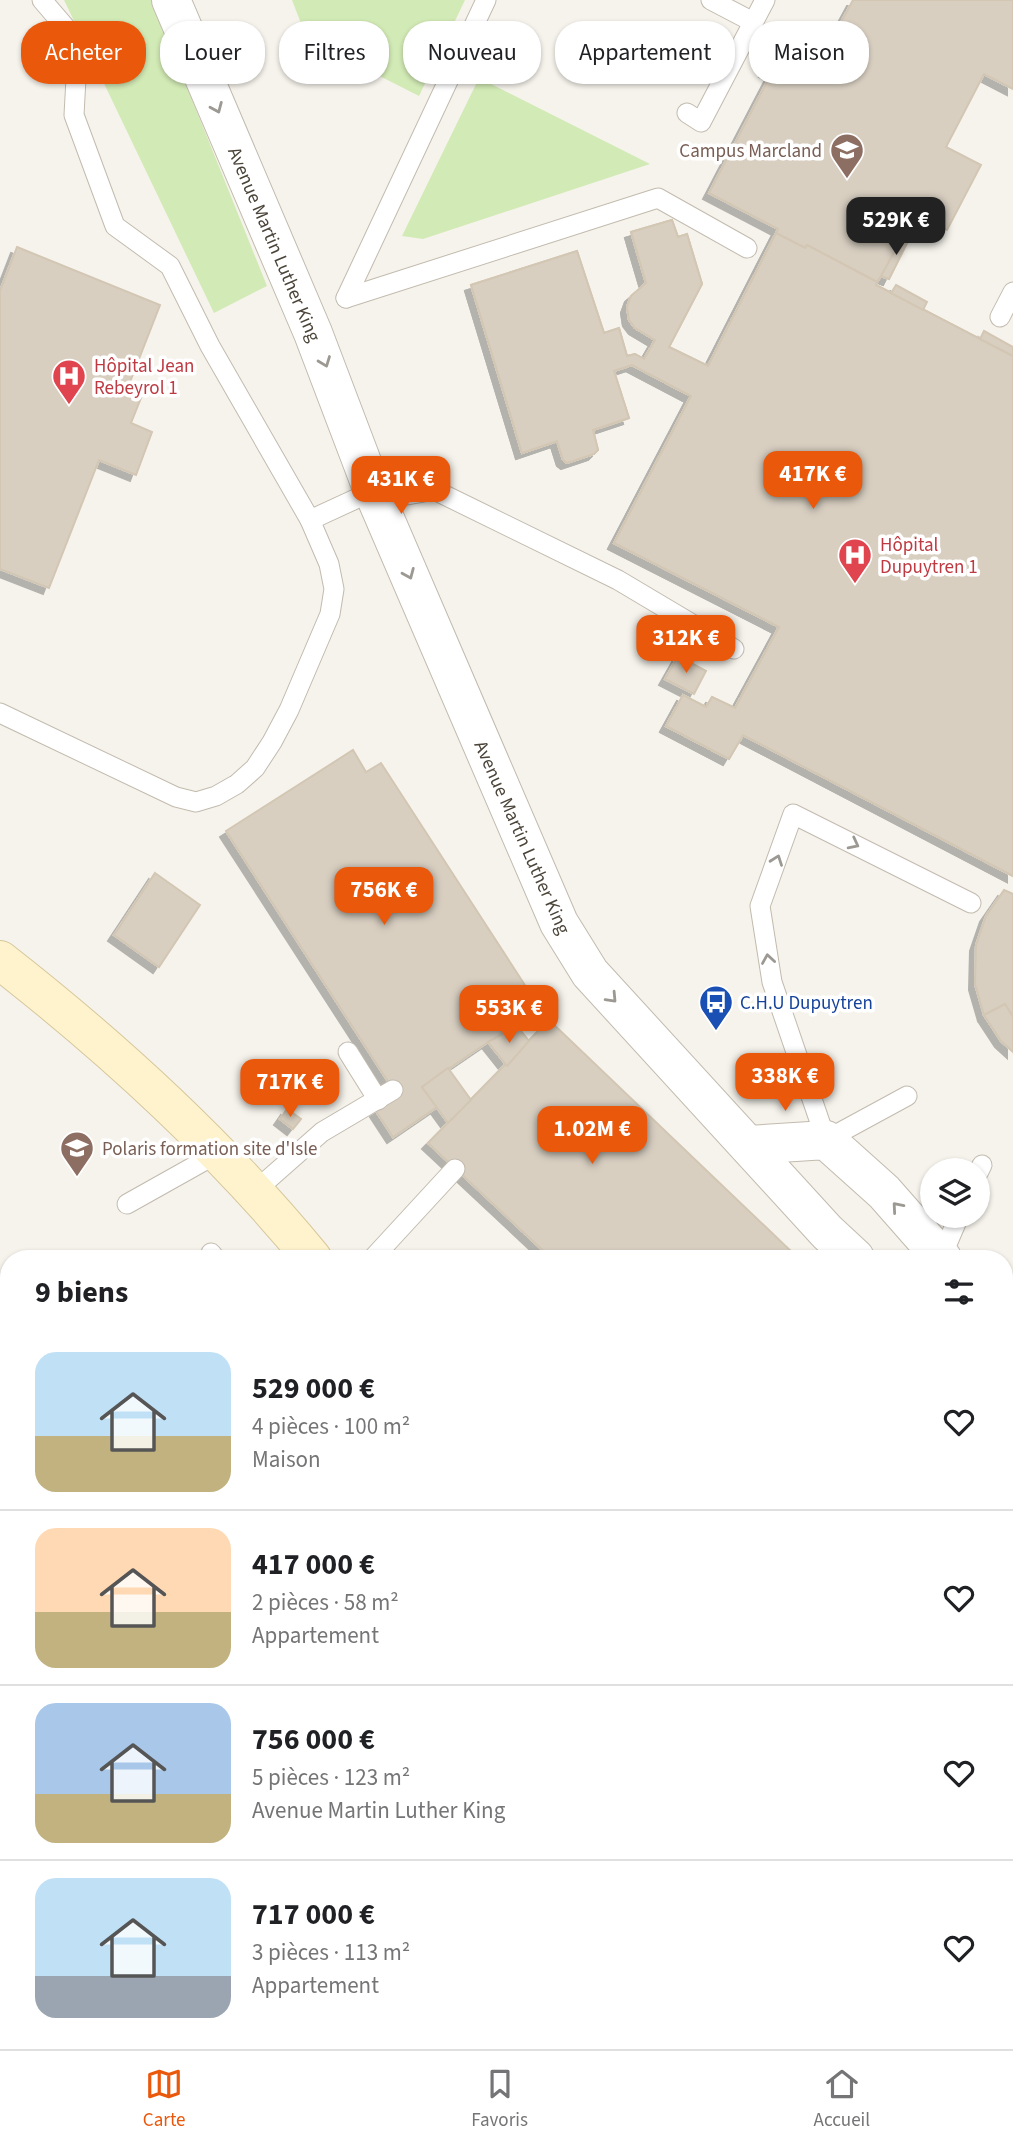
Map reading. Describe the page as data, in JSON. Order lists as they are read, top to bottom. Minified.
{"streets":{"street":["Avenue Martin Luther King"]},"one_way":["Avenue Martin Luther King"],"places":{"school or university":["Campus Marcland","Polaris formation site d'Isle"],"hospital":["Hôpital Jean Rebeyrol 1","Hôpital Dupuytren 1"],"bus stop":["C.H.U Dupuytren"]},"page":{"chip":["Acheter","Louer","Filtres","Nouveau","Appartement","Maison"],"price":["529K €","417K €","431K €","312K €","756K €","553K €","338K €","717K €","1.02M €"],"heading":"9 biens","list":[{"name":"529 000 €","note":"4 pièces · 100 m² · Maison"},{"name":"417 000 €","note":"2 pièces · 58 m² · Appartement"},{"name":"756 000 €","note":"5 pièces · 123 m² · Avenue Martin Luther King"},{"name":"717 000 €","note":"3 pièces · 113 m² · Appartement"}],"tabs":["Carte","Favoris","Accueil"]}}
